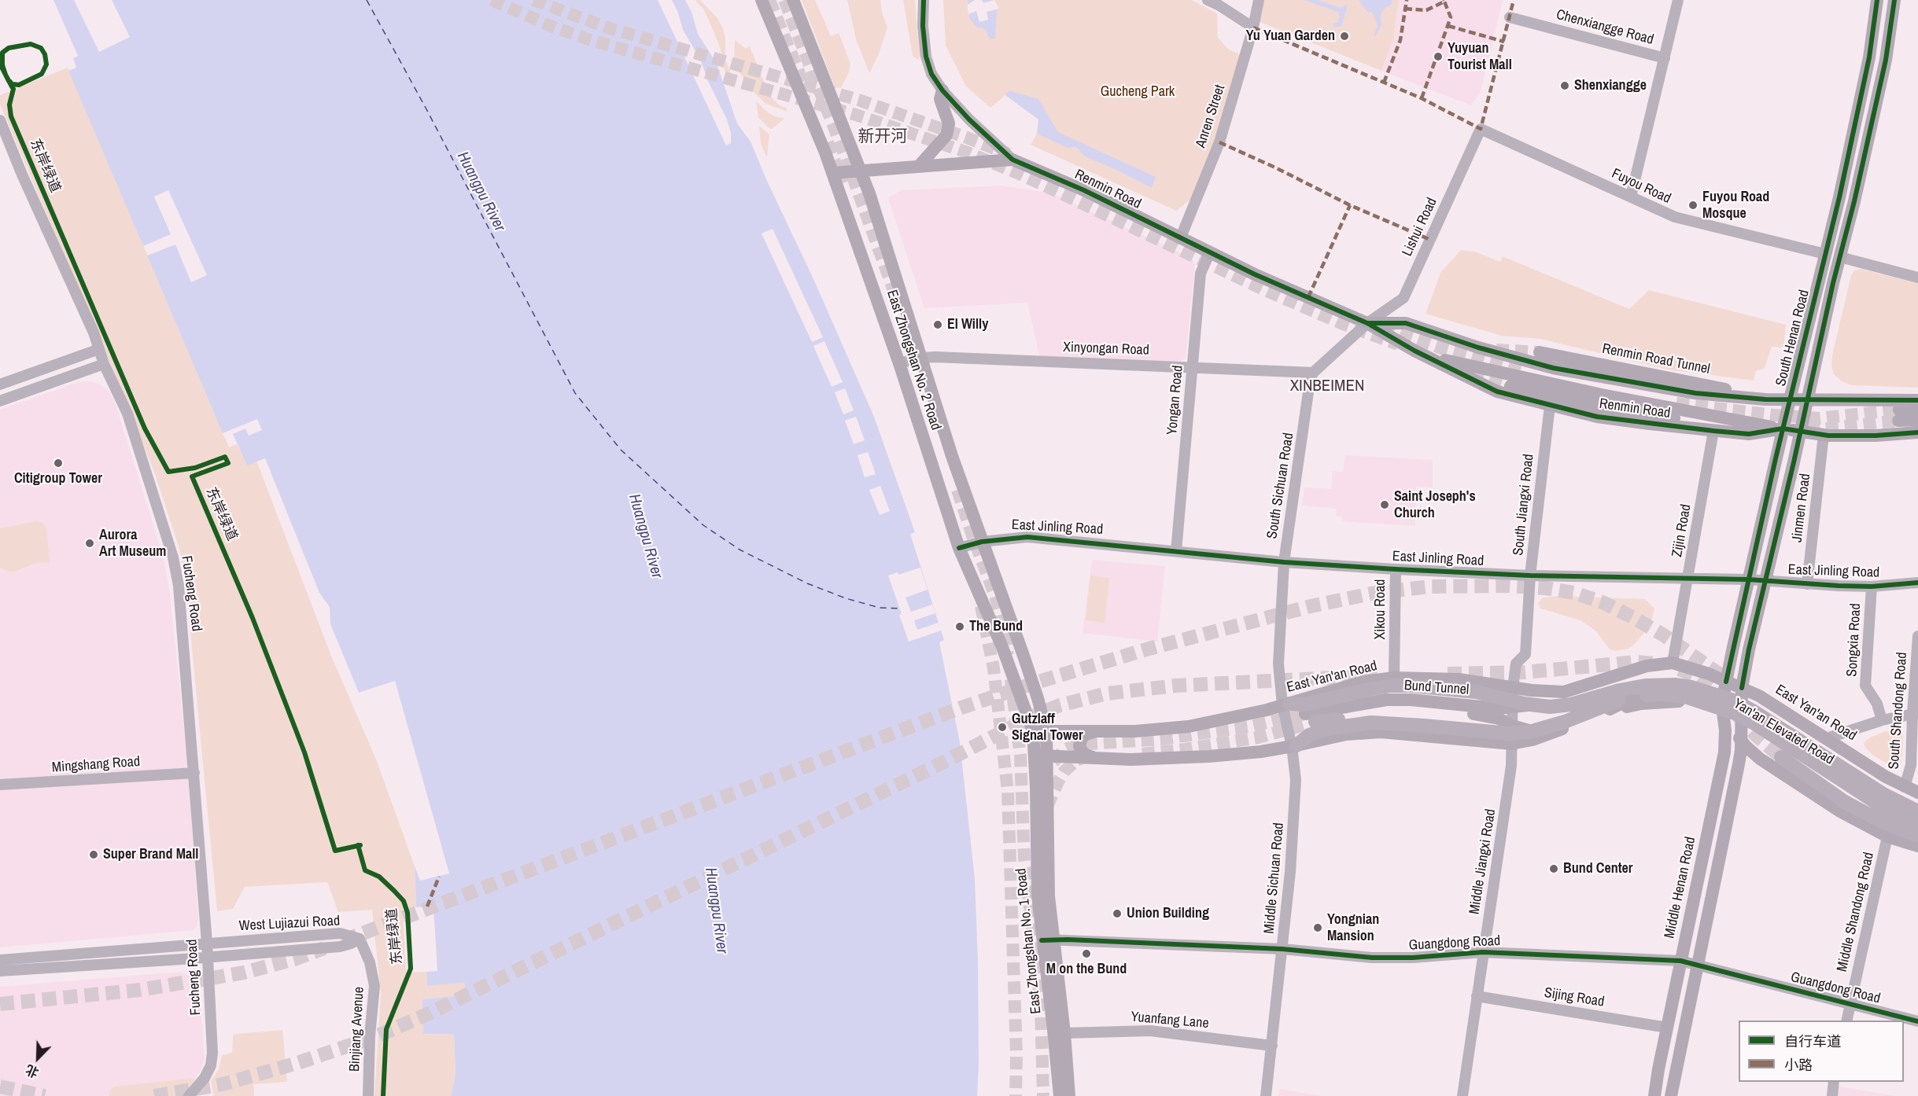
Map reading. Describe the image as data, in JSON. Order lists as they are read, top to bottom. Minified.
{"streets":{"highway":["Yan'an Elevated Road"],"main road":["Renmin Road","South Henan Road","Renmin Road Tunnel","East Zhongshan No. 2 Road","East Yan'an Road","Bund Tunnel","Middle Henan Road","East Zhongshan No. 1 Road"],"street":["Chenxiangge Road","Anren Street","Fuyou Road","Lishui Road","Xinyongan Road","Yongan Road","South Sichuan Road","South Jiangxi Road","Jinmen Road","East Jinling Road","Zijin Road","Fucheng Road","Xikou Road","Songxia Road","South Shandong Road","Mingshang Road","Middle Jiangxi Road","Middle Sichuan Road","Middle Shandong Road","West Lujiazui Road","Guangdong Road","Sijing Road","Yuanfang Lane","Binjiang Avenue"],"cycle path":["东岸绿道"]},"crossings":[["Anren Street","Renmin Road"],["Fuyou Road","Lishui Road"],["Fuyou Road","South Henan Road"],["Renmin Road","Lishui Road"],["Renmin Road","South Henan Road"],["Renmin Road","Renmin Road Tunnel"],["Renmin Road","Yongan Road"],["Renmin Road","South Jiangxi Road"],["Renmin Road","Jinmen Road"],["Renmin Road","Zijin Road"],["South Henan Road","East Jinling Road"],["South Henan Road","East Yan'an Road"],["South Henan Road","Middle Henan Road"],["Xinyongan Road","East Zhongshan No. 2 Road"],["Xinyongan Road","Yongan Road"],["Xinyongan Road","South Sichuan Road"],["East Zhongshan No. 2 Road","East Jinling Road"],["East Zhongshan No. 2 Road","East Yan'an Road"],["East Zhongshan No. 2 Road","East Zhongshan No. 1 Road"],["Yongan Road","East Jinling Road"],["South Sichuan Road","East Jinling Road"],["South Sichuan Road","East Yan'an Road"],["South Sichuan Road","Middle Sichuan Road"],["South Jiangxi Road","East Jinling Road"],["South Jiangxi Road","East Yan'an Road"],["South Jiangxi Road","Bund Tunnel"],["South Jiangxi Road","Middle Jiangxi Road"],["Jinmen Road","East Jinling Road"],["East Jinling Road","Zijin Road"],["East Jinling Road","Xikou Road"],["East Jinling Road","Songxia Road"],["Zijin Road","East Yan'an Road"],["Fucheng Road","Mingshang Road"],["Fucheng Road","West Lujiazui Road"],["Xikou Road","East Yan'an Road"],["Xikou Road","Yan'an Elevated Road"],["East Yan'an Road","Bund Tunnel"],["East Yan'an Road","South Shandong Road"],["East Yan'an Road","Yan'an Elevated Road"],["East Yan'an Road","Middle Sichuan Road"],["East Yan'an Road","Middle Henan Road"],["East Yan'an Road","East Zhongshan No. 1 Road"],["Bund Tunnel","Yan'an Elevated Road"],["Bund Tunnel","Middle Jiangxi Road"],["Middle Jiangxi Road","Guangdong Road"],["Middle Jiangxi Road","Sijing Road"],["Middle Sichuan Road","Guangdong Road"],["Middle Sichuan Road","Yuanfang Lane"],["Middle Henan Road","Guangdong Road"],["Middle Henan Road","Sijing Road"],["Middle Shandong Road","Guangdong Road"],["West Lujiazui Road","Binjiang Avenue"],["East Zhongshan No. 1 Road","Guangdong Road"],["East Zhongshan No. 1 Road","Yuanfang Lane"]],"districts":["新开河","XINBEIMEN"],"water":["Huangpu River"],"parks":["Gucheng Park"],"places":["Yu Yuan Garden","Yuyuan Tourist Mall","Shenxiangge","Fuyou Road Mosque","El Willy","Citigroup Tower","Saint Joseph's Church","Aurora Art Museum","The Bund","Gutzlaff Signal Tower","Super Brand Mall","Bund Center","Union Building","Yongnian Mansion","M on the Bund"],"legend":["自行车道","小路"],"north":"bottom left"}
